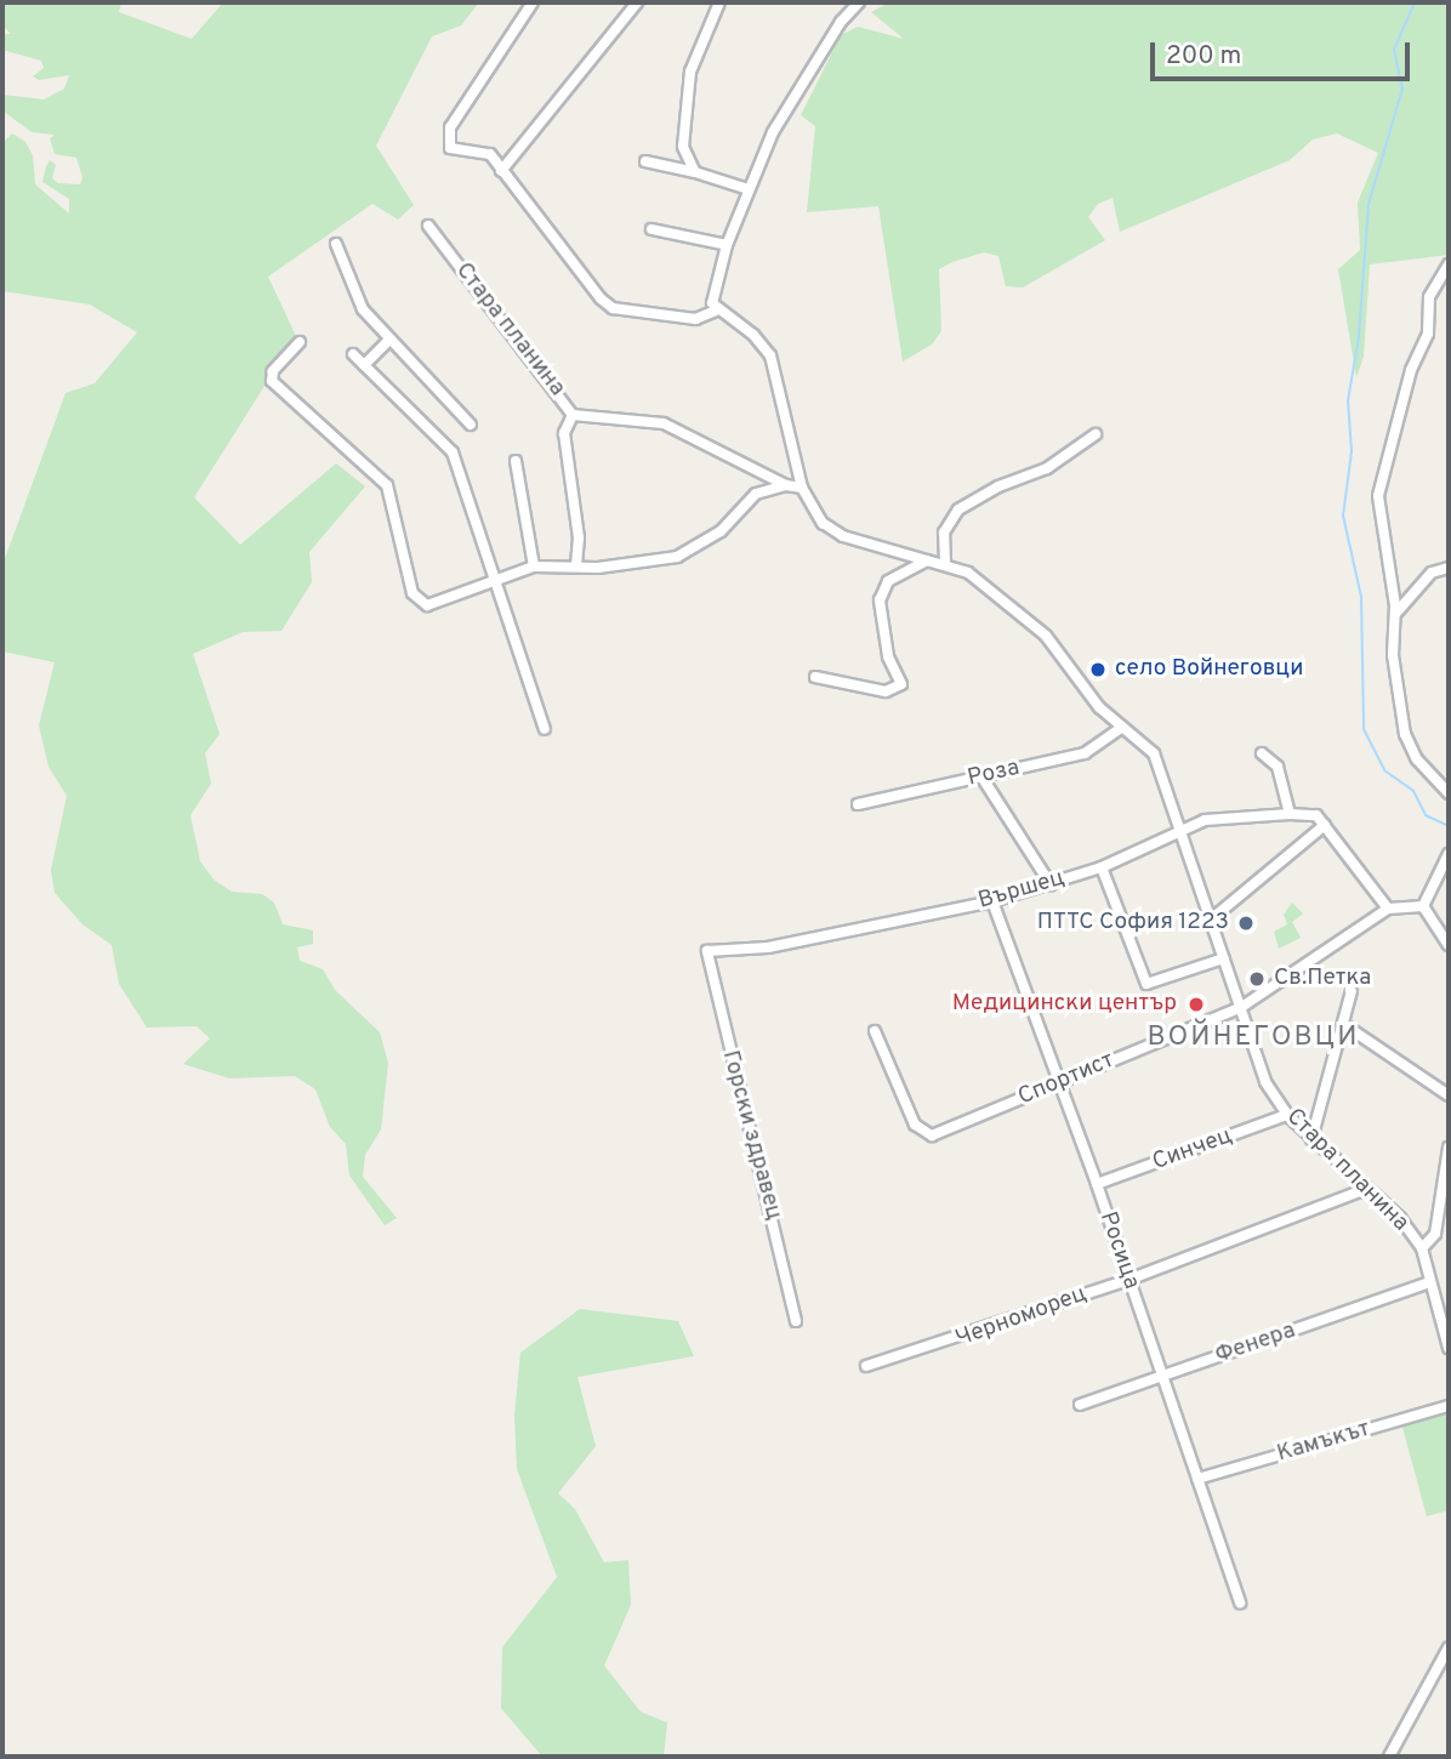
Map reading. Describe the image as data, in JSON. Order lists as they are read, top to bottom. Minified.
{"streets":{"street":["Стара планина","Роза","Вършец","Спортист","Горски здравец","Синчец","Росица","Черноморец","Фенера","Камъкът"]},"crossings":[["Стара планина","Роза"],["Стара планина","Вършец"],["Стара планина","Спортист"],["Стара планина","Синчец"],["Стара планина","Черноморец"],["Стара планина","Фенера"],["Вършец","Горски здравец"],["Вършец","Росица"],["Спортист","Росица"],["Синчец","Росица"],["Росица","Черноморец"],["Росица","Фенера"],["Росица","Камъкът"]],"districts":["ВОЙНЕГОВЦИ"],"places":["село Войнеговци","ПТТС София 1223","Св.Петка","Медицински център"],"scale_bar":"200 m"}
